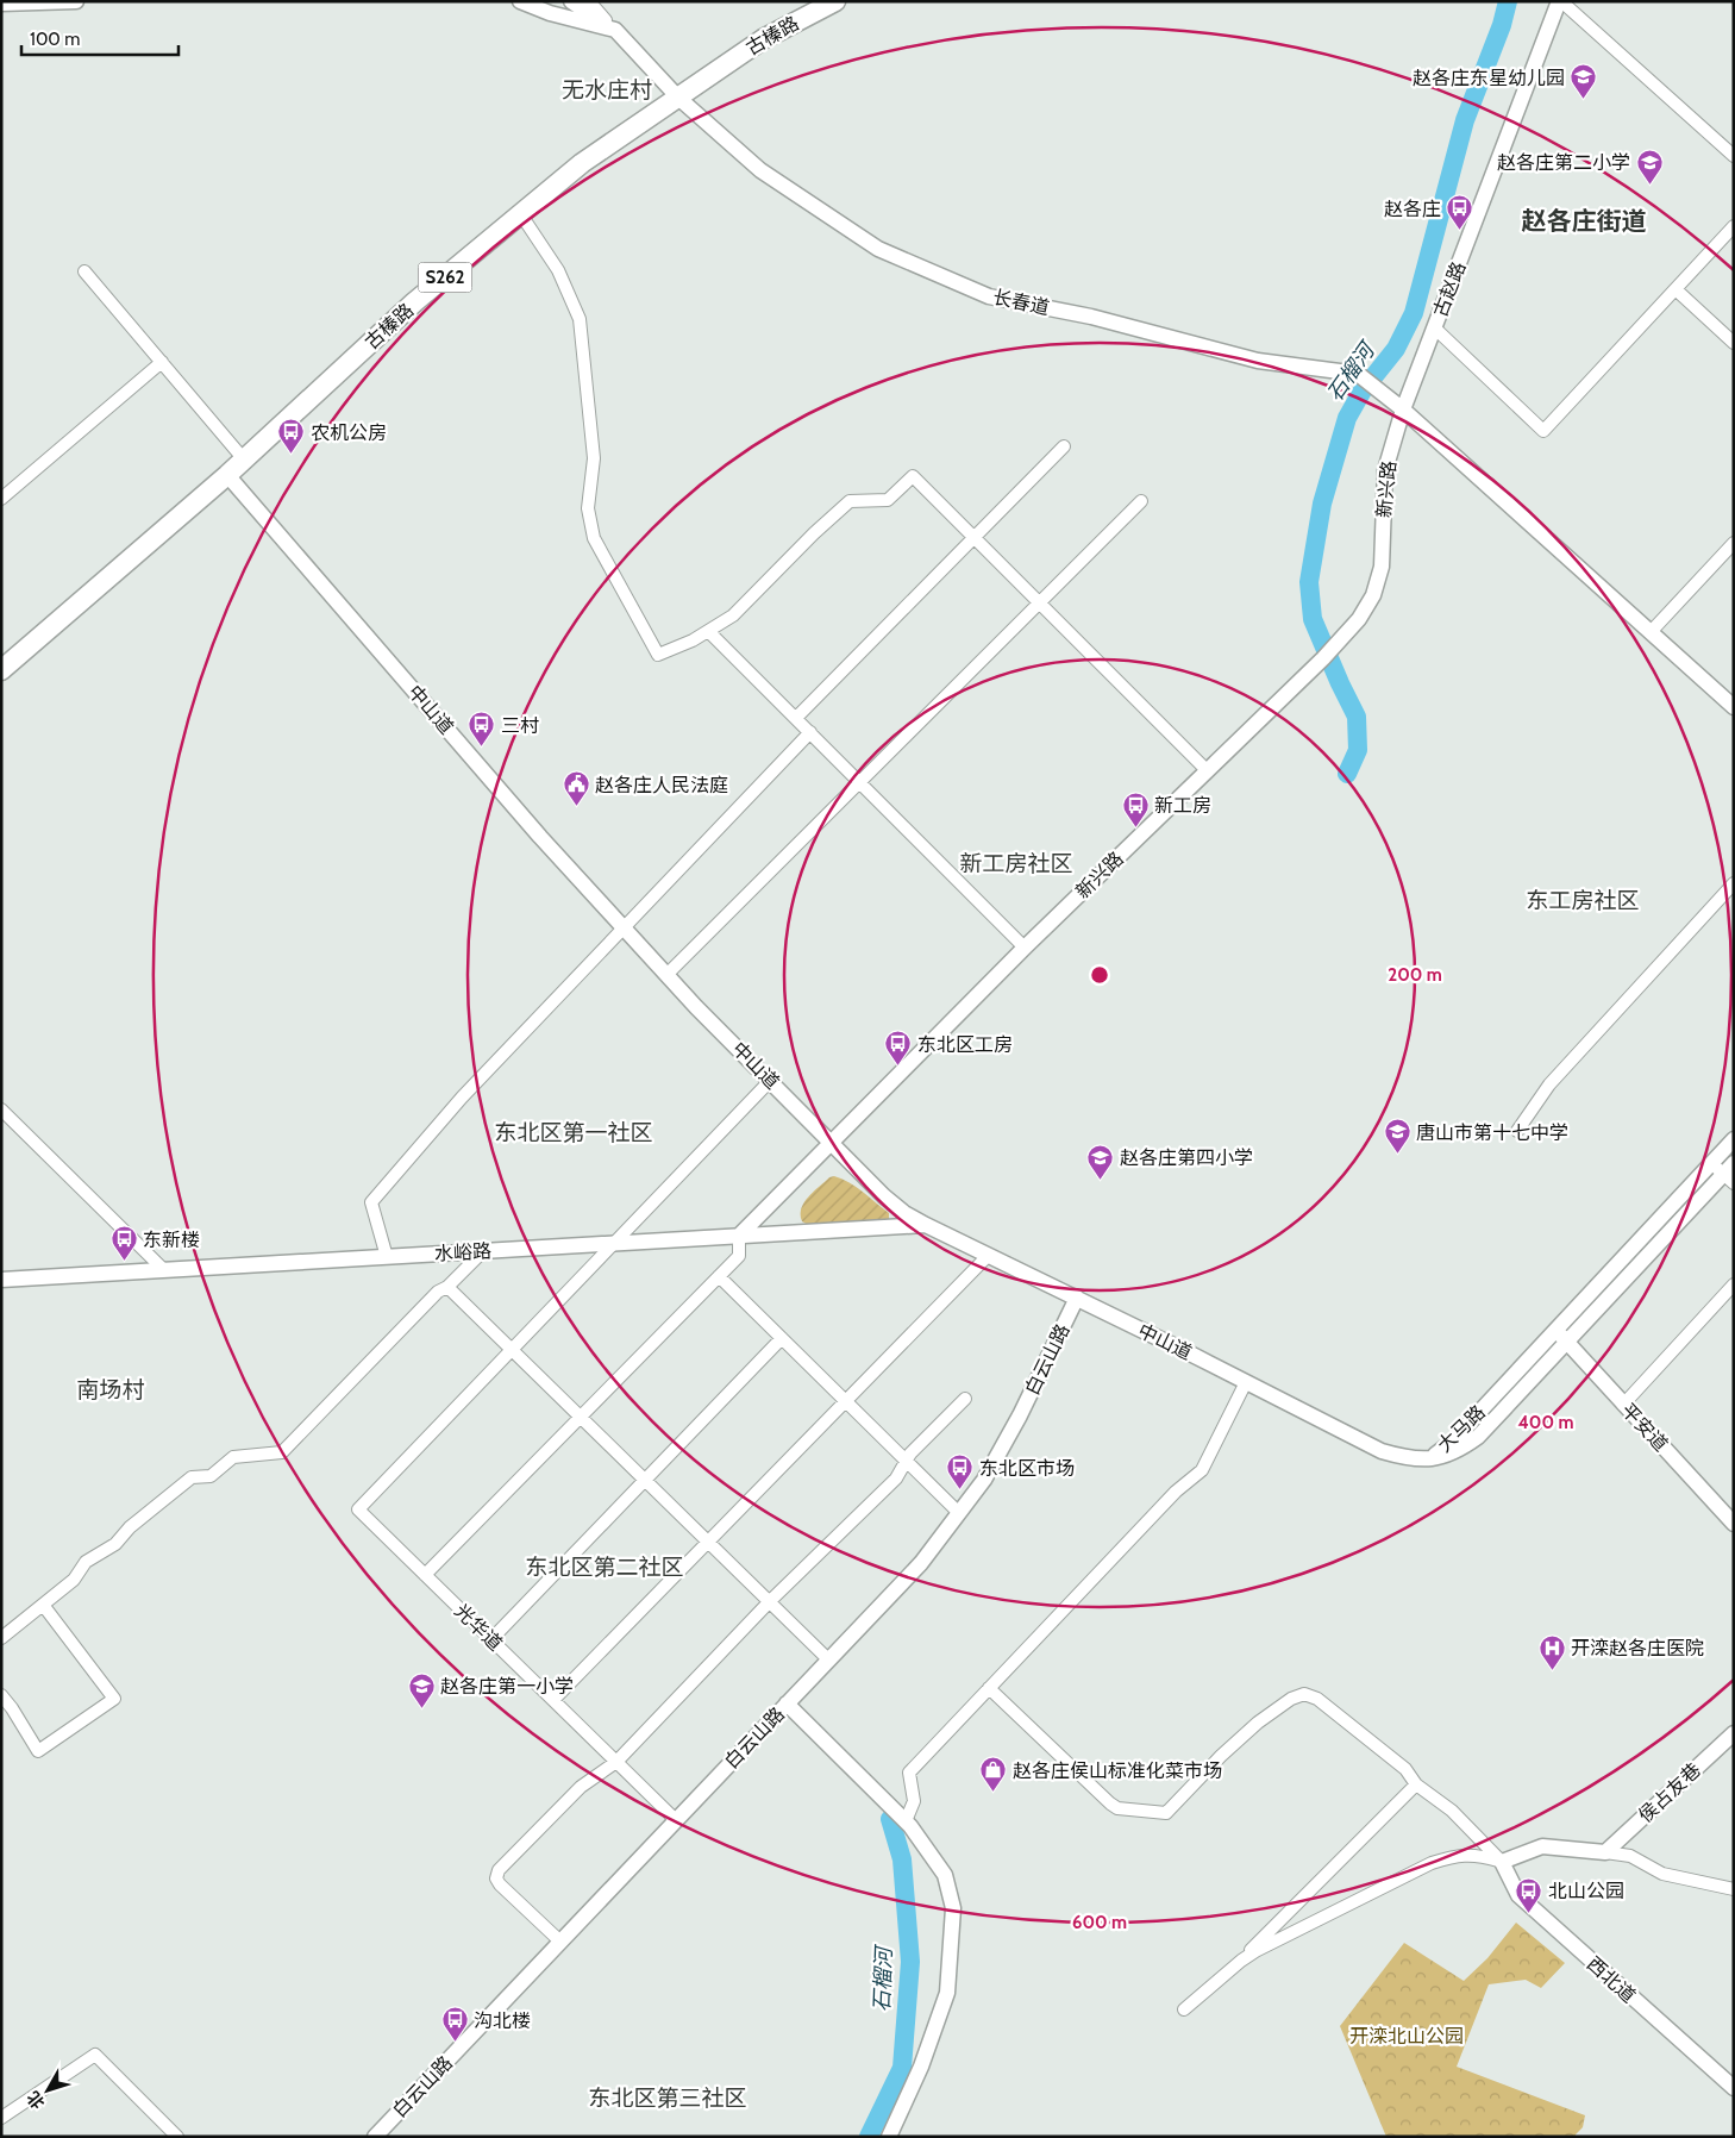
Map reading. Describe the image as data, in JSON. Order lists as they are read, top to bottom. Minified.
{"streets":{"main road":["古榛路","S262"],"street":["古赵路","长春道","新兴路","中山道","水峪路","白云山路","平安道","大马路","光华道","侯占友巷","西北道"]},"crossings":[["古榛路","长春道"],["古榛路","中山道"],["古赵路","长春道"],["古赵路","新兴路"],["长春道","新兴路"],["新兴路","中山道"],["新兴路","水峪路"],["中山道","水峪路"],["中山道","白云山路"],["中山道","大马路"],["白云山路","光华道"],["平安道","大马路"]],"districts":["无水庄村","赵各庄街道","新工房社区","东工房社区","东北区第一社区","南场村","东北区第二社区","东北区第三社区"],"water":["石榴河"],"parks":["开滦北山公园"],"places":{"school or university":["赵各庄东星幼儿园","赵各庄第二小学","唐山市第十七中学","赵各庄第四小学","赵各庄第一小学"],"bus stop":["赵各庄","农机公房","三村","新工房","东北区工房","东新楼","东北区市场","北山公园","沟北楼"],"public building":["赵各庄人民法庭"],"hospital":["开滦赵各庄医院"],"shop":["赵各庄侯山标准化菜市场"]},"scale_bar":"100 m","north":"bottom left","rings":["200 m","400 m","600 m"]}
